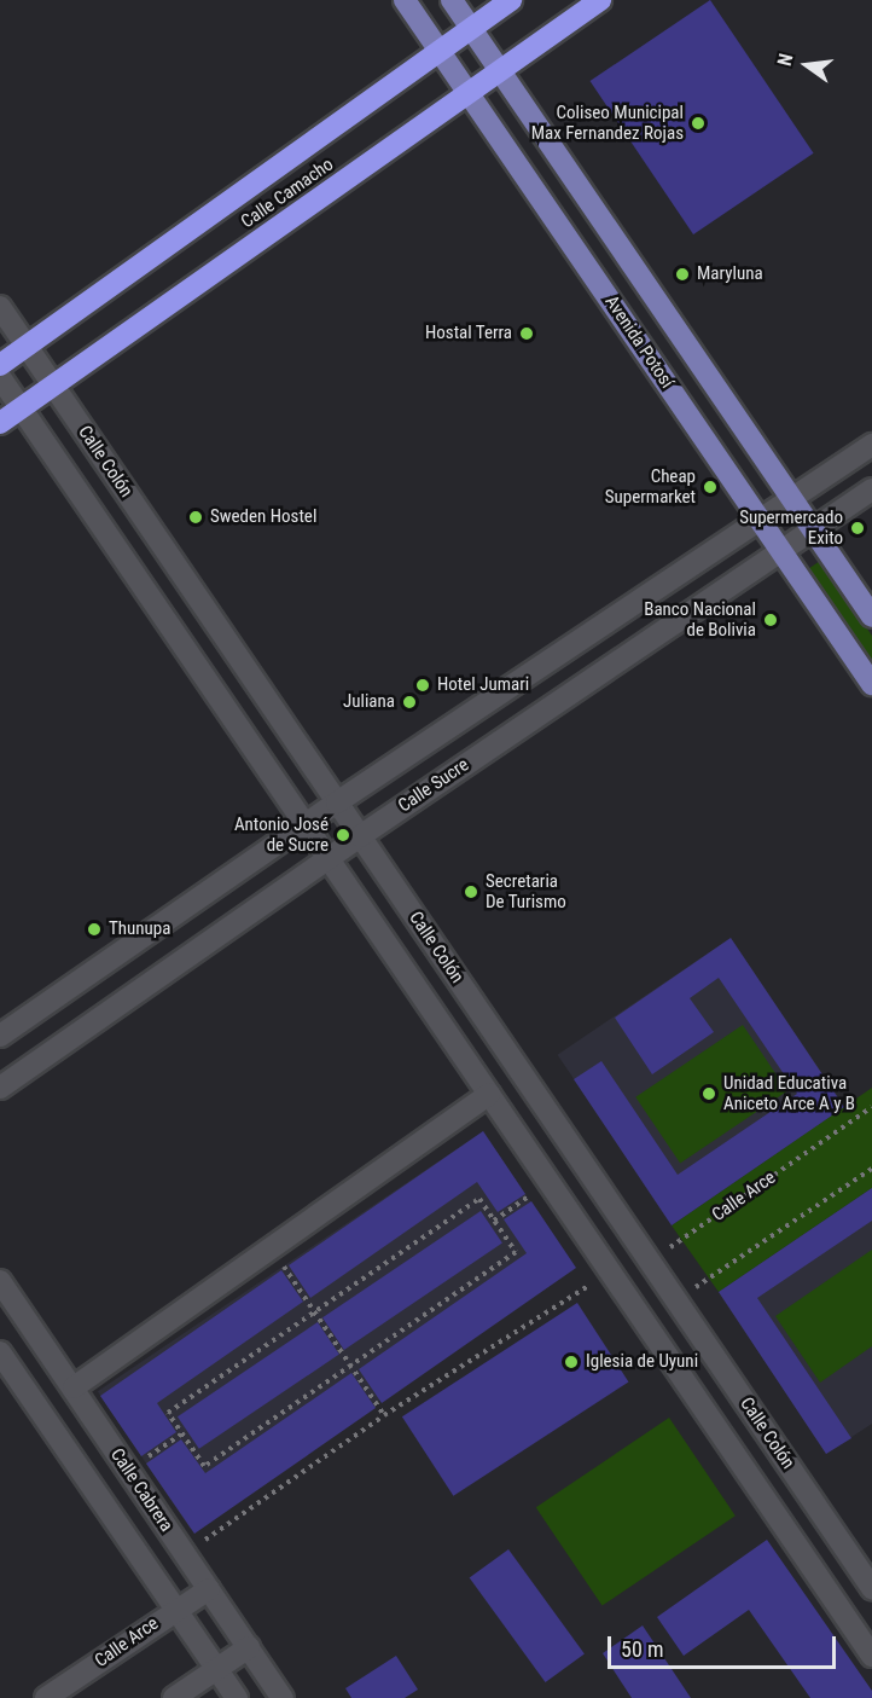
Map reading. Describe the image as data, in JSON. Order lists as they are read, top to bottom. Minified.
{"streets":{"highway":["Calle Camacho"],"main road":["Avenida Potosí"],"street":["Calle Colón","Calle Sucre","Calle Arce","Calle Cabrera"]},"crossings":[["Calle Camacho","Avenida Potosí"],["Calle Camacho","Calle Colón"],["Avenida Potosí","Calle Sucre"],["Calle Colón","Calle Sucre"],["Calle Colón","Calle Arce"],["Calle Arce","Calle Cabrera"]],"places":["Coliseo Municipal Max Fernandez Rojas","Maryluna","Hostal Terra","Cheap Supermarket","Sweden Hostel","Supermercado Exito","Banco Nacional de Bolivia","Hotel Jumari","Juliana","Antonio José de Sucre","Secretaria De Turismo","Thunupa","Unidad Educativa Aniceto Arce A y B","Iglesia de Uyuni"],"scale_bar":"50 m","north":"left"}
